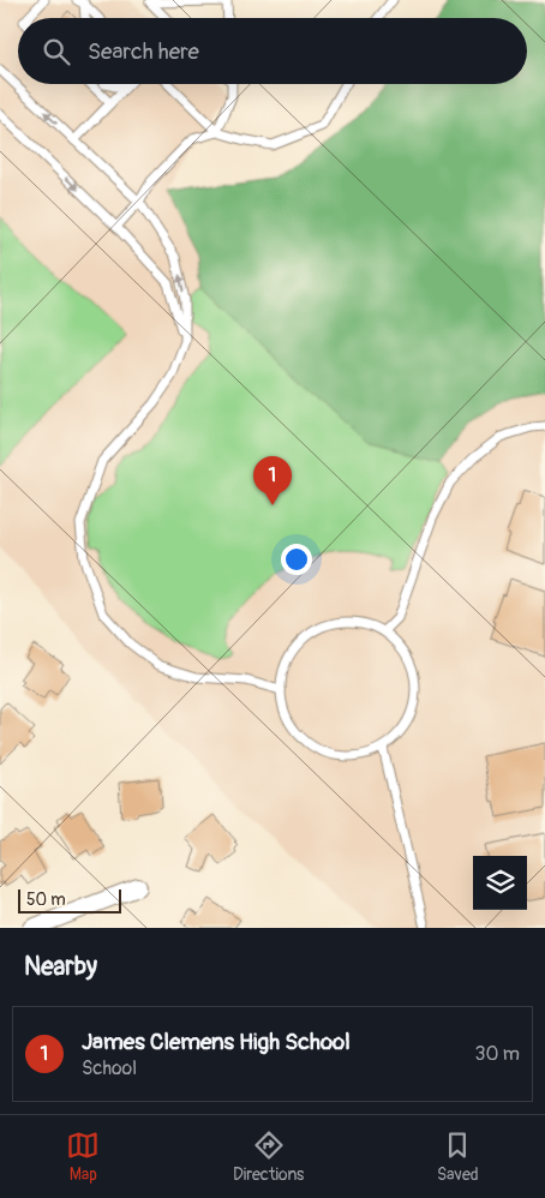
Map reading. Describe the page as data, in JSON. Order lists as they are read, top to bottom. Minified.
{"scale_bar":"50 m","page":{"search":"Search here","pins":"1","scale":"50 m","heading":"Nearby","list":[{"mark":"1","name":"James Clemens High School","note":"School","value":"30 m"}],"nav":["Map","Directions","Saved"]}}
